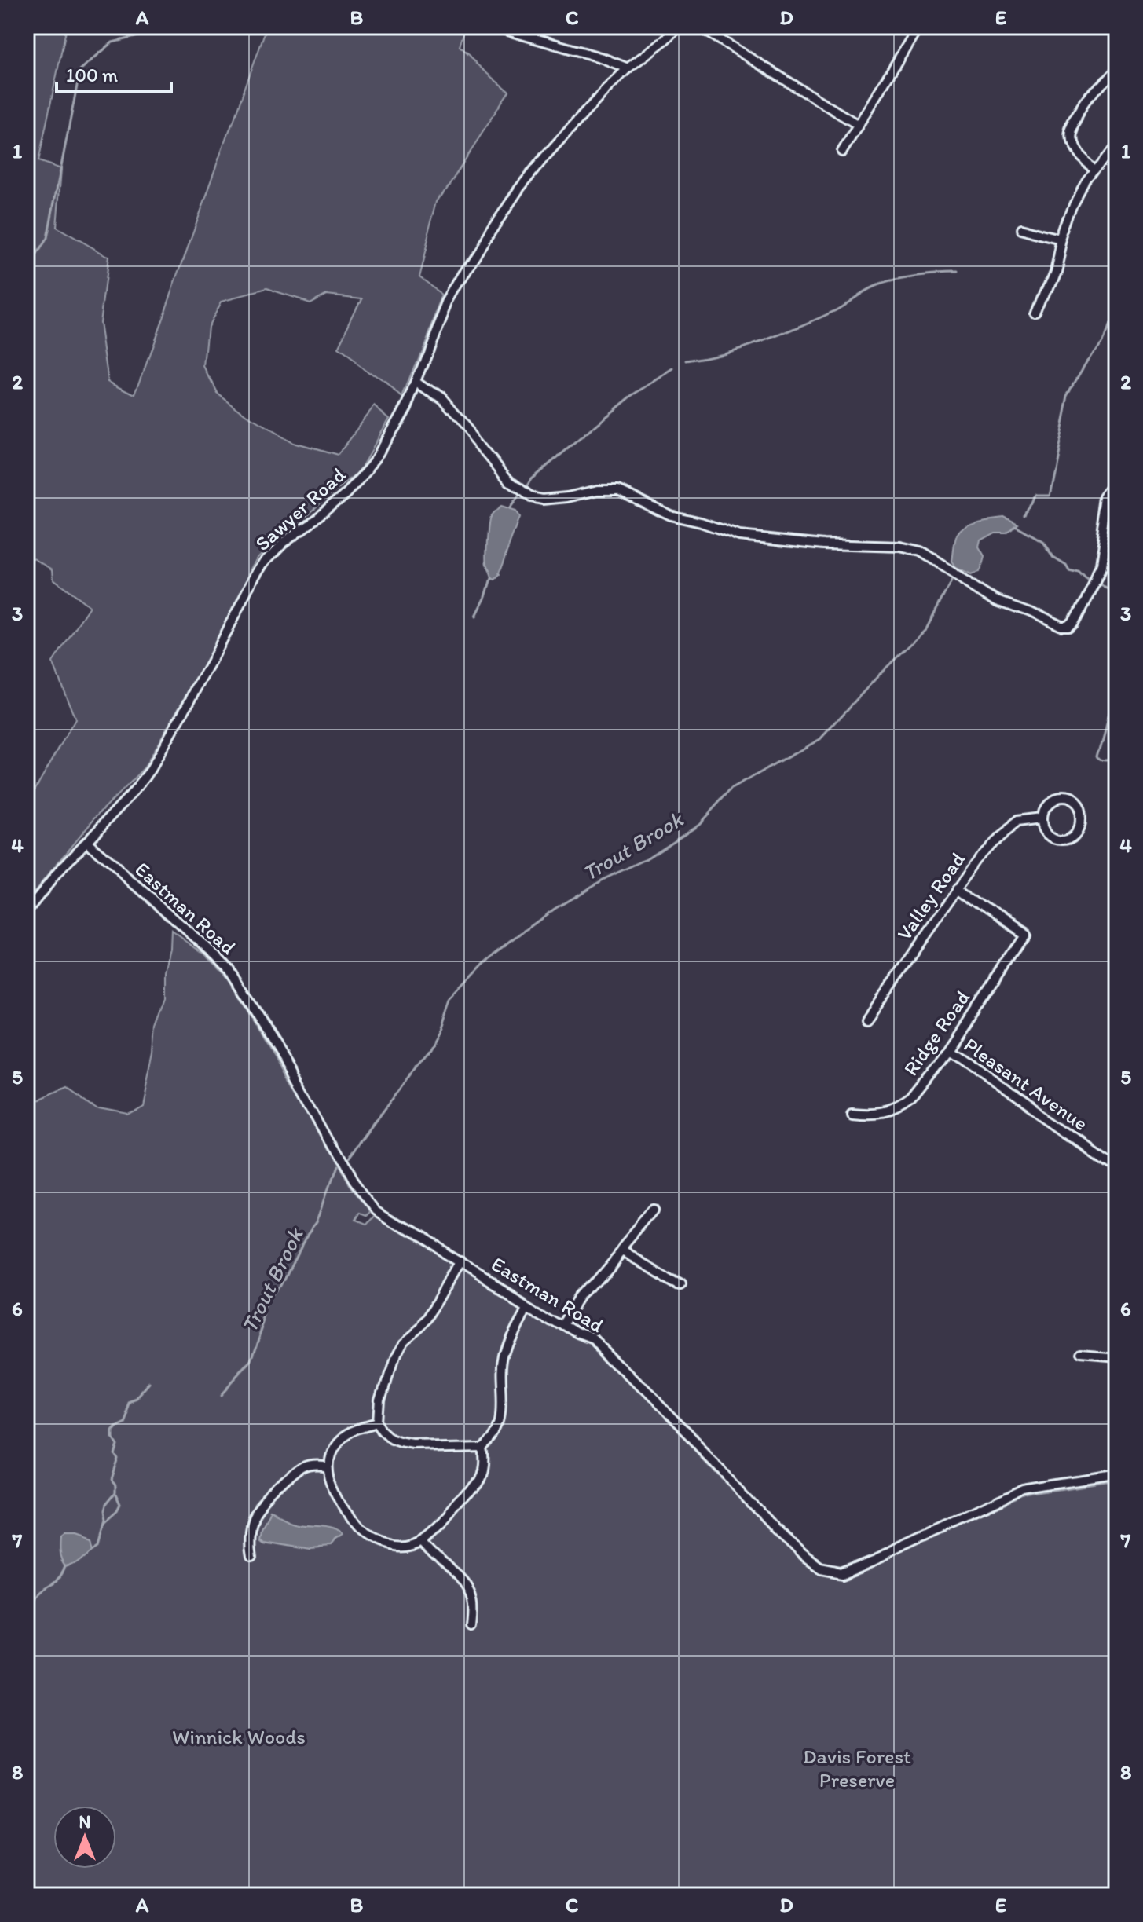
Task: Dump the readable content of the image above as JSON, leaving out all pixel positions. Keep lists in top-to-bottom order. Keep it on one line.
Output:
{"streets":{"street":["Sawyer Road","Valley Road","Eastman Road","Ridge Road","Pleasant Avenue"]},"crossings":[["Sawyer Road","Eastman Road"],["Valley Road","Ridge Road"],["Ridge Road","Pleasant Avenue"]],"water":["Trout Brook"],"parks":["Winnick Woods","Davis Forest Preserve"],"scale_bar":"100 m","north":"top","grid":{"columns":["A","B","C","D","E"],"rows":["1","2","3","4","5","6","7","8"]}}
